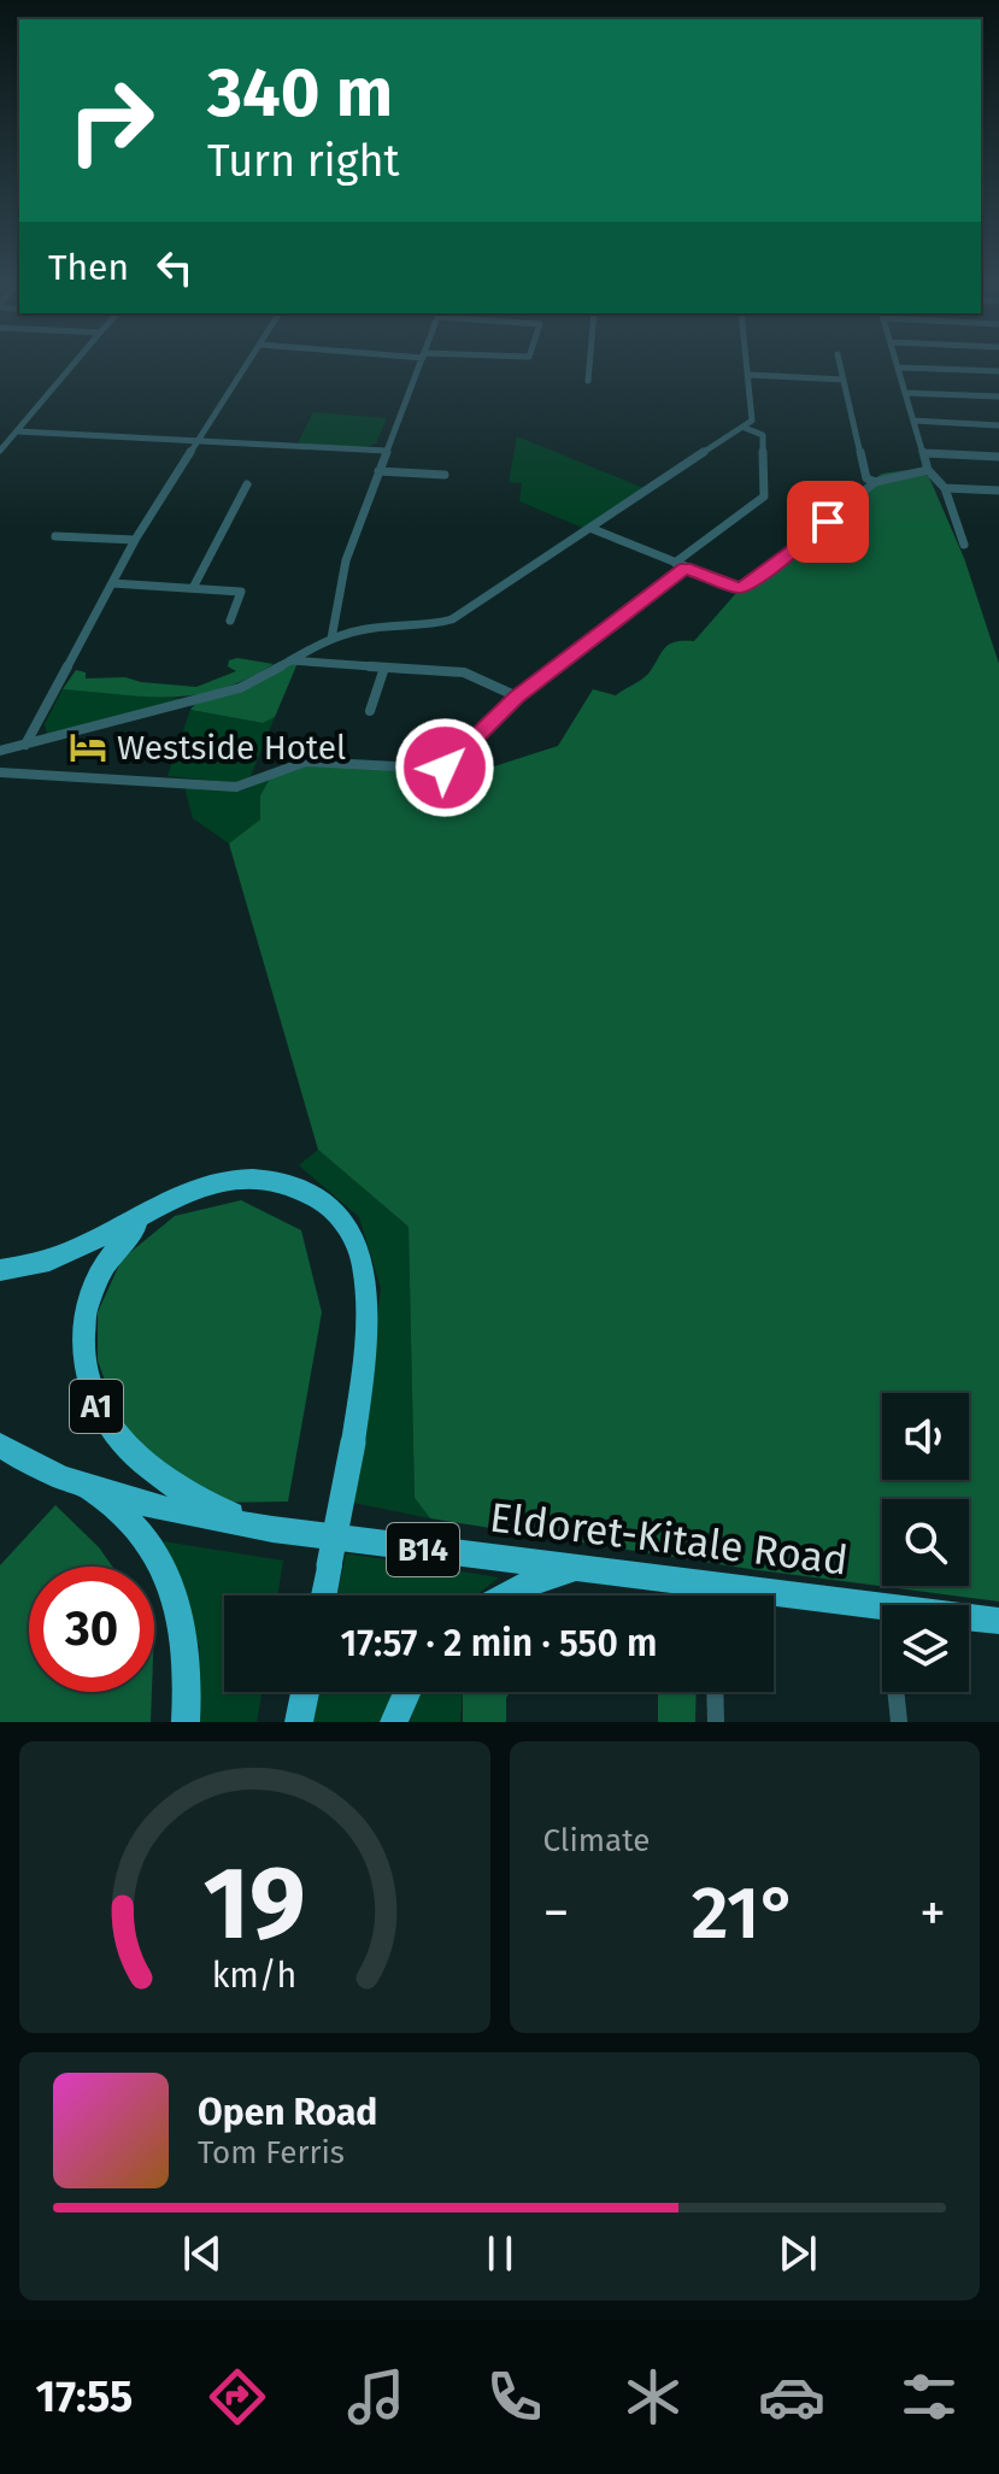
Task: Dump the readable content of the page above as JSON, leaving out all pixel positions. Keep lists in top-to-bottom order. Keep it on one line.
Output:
{"streets":{"highway":["A1","Eldoret-Kitale Road","B14"]},"crossings":[["A1","Eldoret-Kitale Road"]],"places":{"hotel":["Westside Hotel"]},"page":{"turn":["340 m","Turn right"],"then":"Then","limit":"30","trip":"17:57 · 2 min · 550 m","tile":"Climate","heat":["−","21°","+"],"song":["Open Road","Tom Ferris"],"tabs":"17:55","gauge":["19","km/h"]}}
